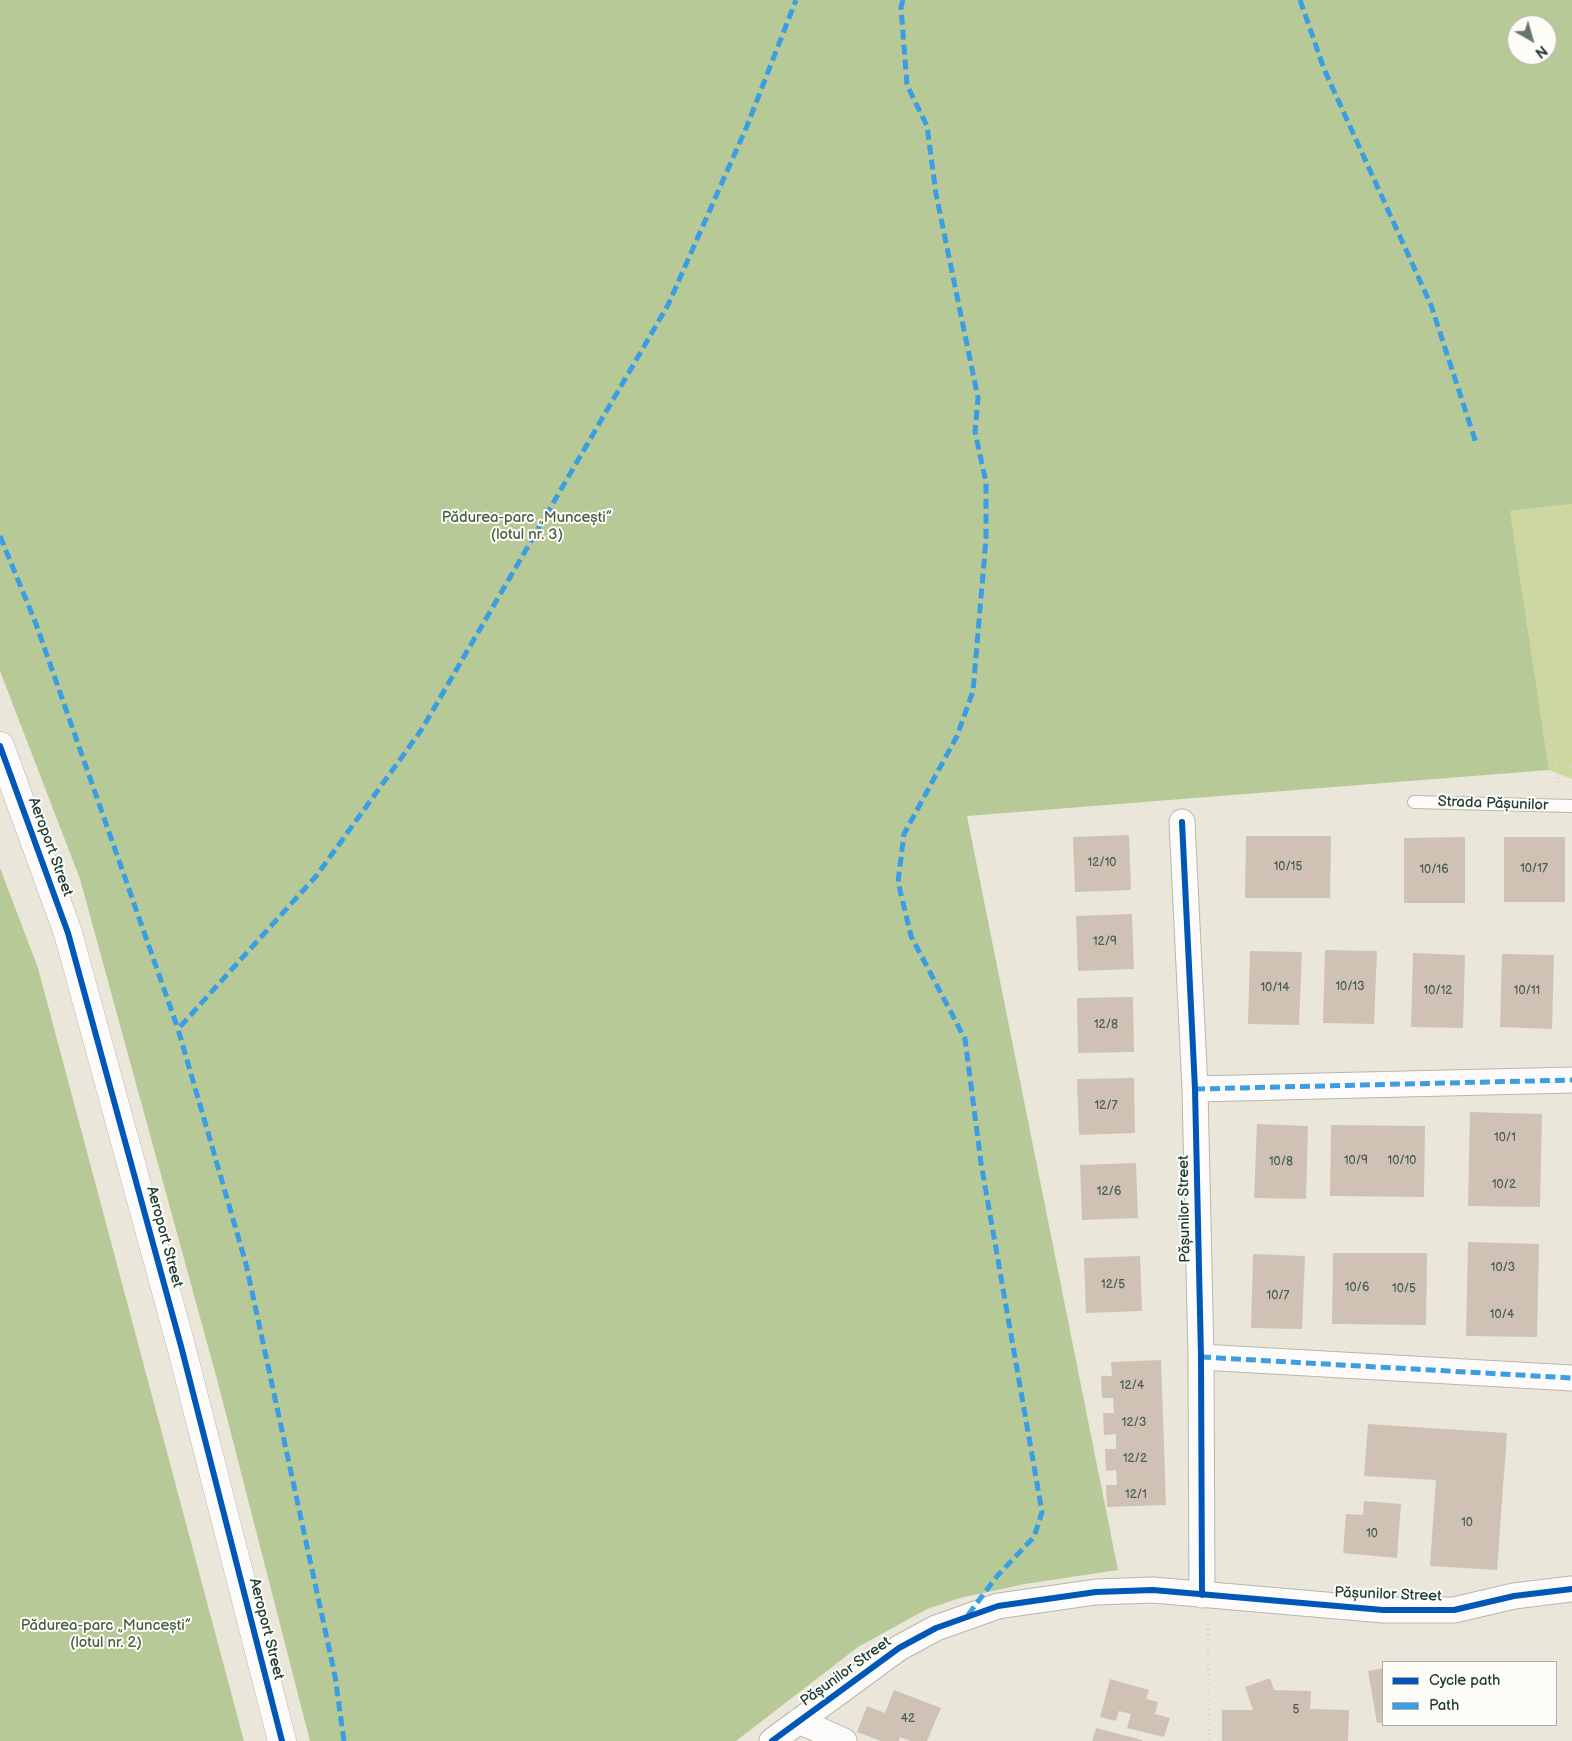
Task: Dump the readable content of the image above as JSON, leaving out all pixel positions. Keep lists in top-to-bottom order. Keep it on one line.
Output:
{"streets":{"street":["Aeroport Street","Pășunilor Street"],"lane":["Strada Pășunilor"]},"parks":["Pădurea-parc „Muncești” (lotul nr. 3)","Pădurea-parc „Muncești” (lotul nr. 2)"],"house_numbers":["12/10","10/15","10/17","10/16","12/9","10/13","10/14","10/12","10/11","12/8","12/7","10/1","10/9","10/10","10/8","10/2","12/6","10/3","12/5","10/6","10/5","10/7","10/4","12/4","12/3","12/2","12/1","10","10","5","42"],"legend":["Cycle path","Path"],"north":"bottom right"}
